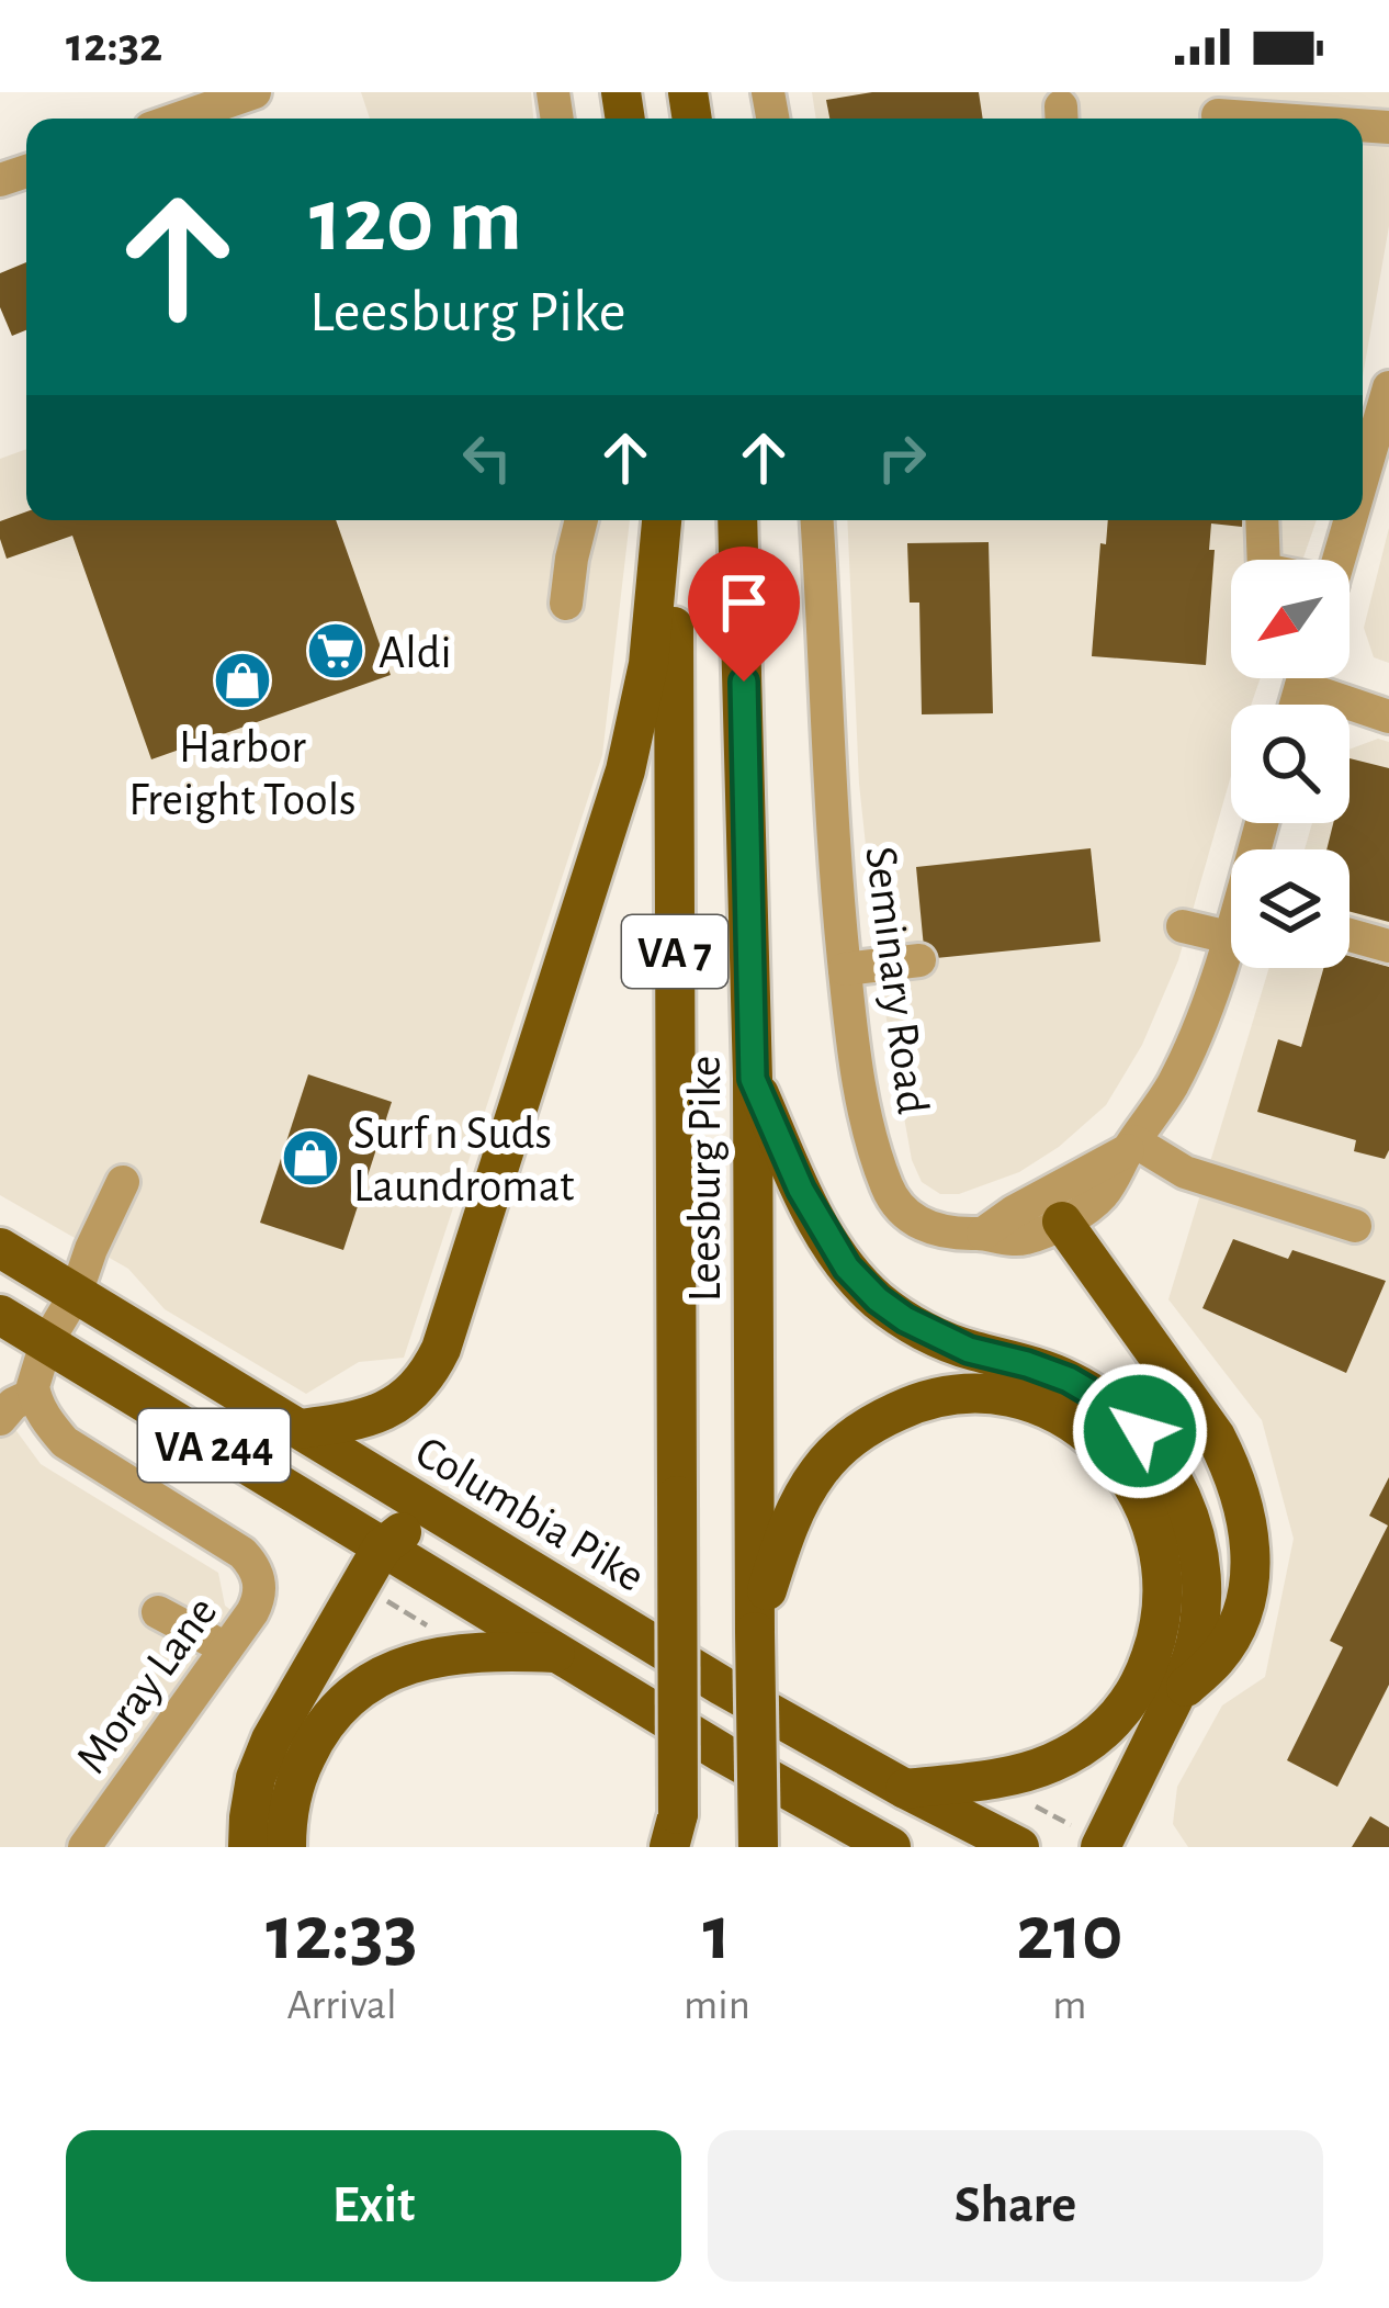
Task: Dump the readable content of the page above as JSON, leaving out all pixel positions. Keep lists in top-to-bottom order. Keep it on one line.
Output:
{"streets":{"main road":["VA 7","Leesburg Pike","VA 244","Columbia Pike"],"street":["Seminary Road","Moray Lane"]},"places":{"supermarket":["Aldi"],"shop":["Harbor Freight Tools","Surf n Suds Laundromat"]},"north":"bottom left","page":{"status":"12:32","turn":["120 m","Leesburg Pike"],"eta":["12:33","Arrival","1","min","210","m"],"buttons":["Exit","Share"]}}
